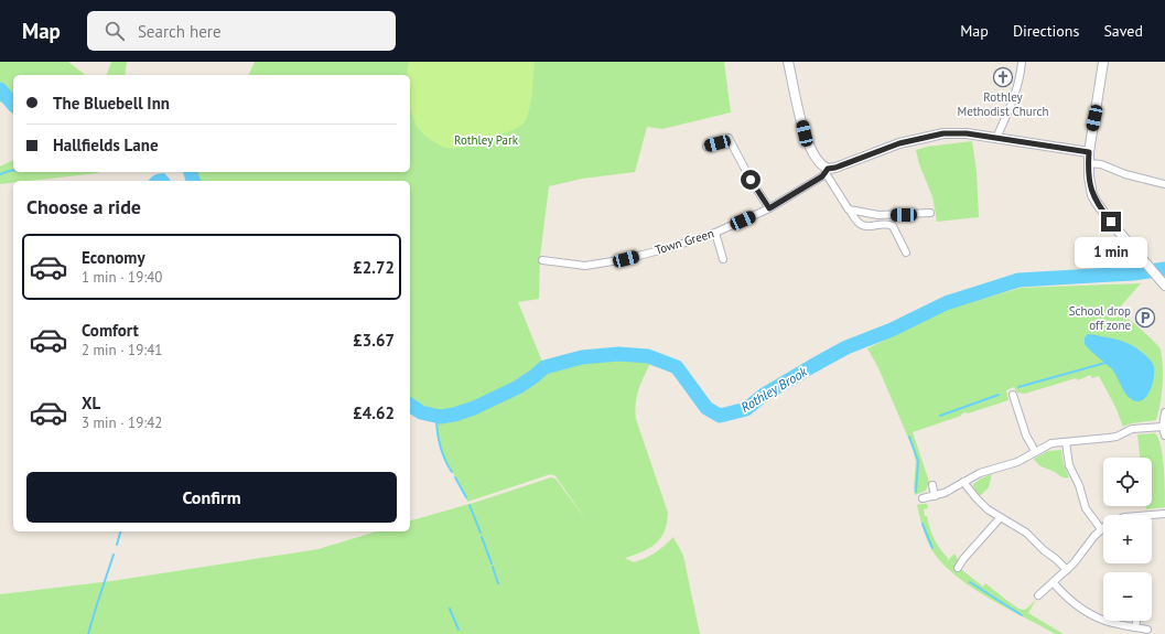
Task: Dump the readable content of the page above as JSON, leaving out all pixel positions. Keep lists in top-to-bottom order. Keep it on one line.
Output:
{"streets":{"street":["Town Green"]},"water":["Rothley Brook"],"parks":["Rothley Park"],"places":{"church":["Rothley Methodist Church"],"parking":["School drop off zone"]},"page":{"header":"Map","search":"Search here","nav":["Map","Directions","Saved"],"banner":["The Bluebell Inn","Hallfields Lane"],"heading":"Choose a ride","list":[{"name":"Economy","note":"1 min · 19:40","value":"£2.72"},{"name":"Comfort","note":"2 min · 19:41","value":"£3.67"},{"name":"XL","note":"3 min · 19:42","value":"£4.62"}],"bubble":"1 min","map_buttons":["+","−"],"buttons":"Confirm"}}
